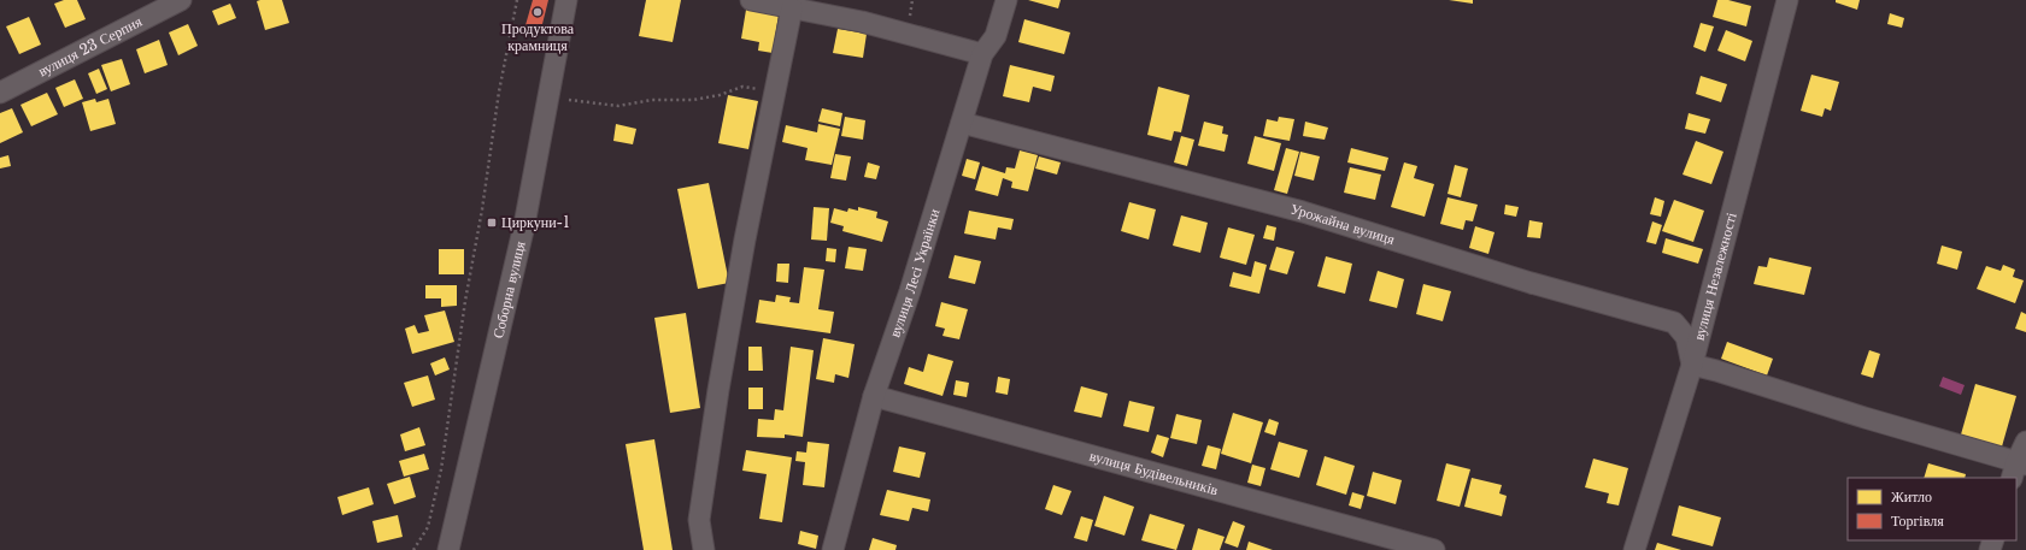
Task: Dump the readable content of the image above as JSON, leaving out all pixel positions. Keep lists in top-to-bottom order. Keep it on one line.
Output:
{"streets":{"street":["вулиця 23 Серпня","Урожайна вулиця","вулиця Лесі Українки","вулиця Незалежності","Соборна вулиця","вулиця Будівельників"]},"crossings":[["Урожайна вулиця","вулиця Лесі Українки"],["Урожайна вулиця","вулиця Незалежності"],["вулиця Лесі Українки","вулиця Будівельників"]],"places":{"other":["Продуктова крамниця"],"transit":["Циркуни-1"]},"legend":["Житло","Торгівля"]}
